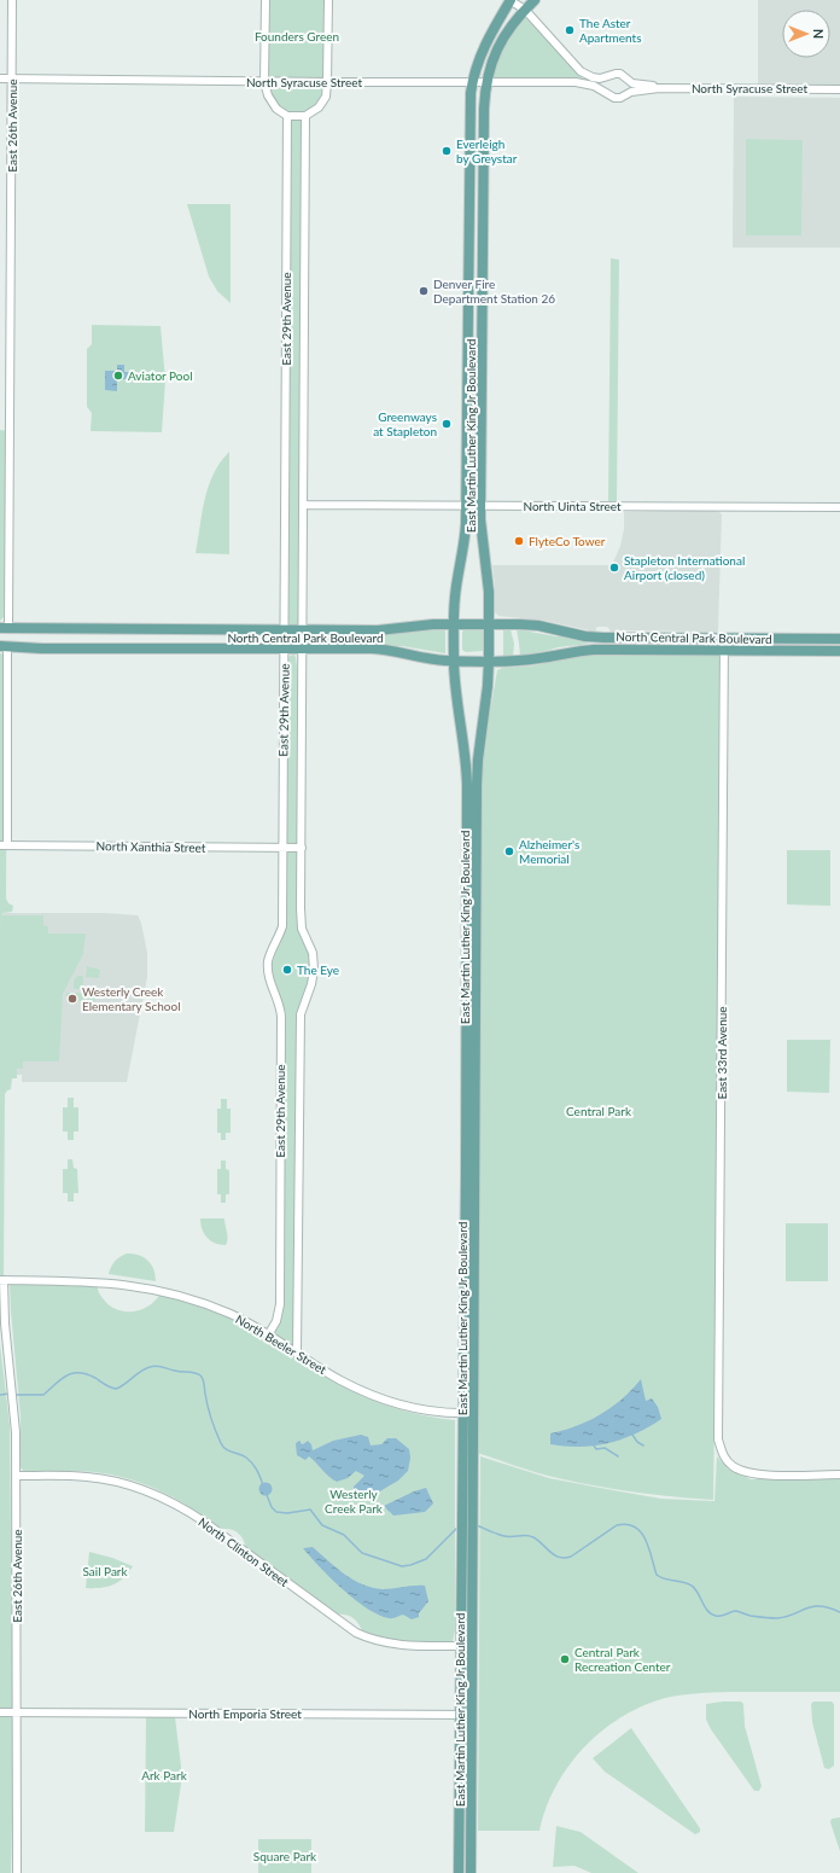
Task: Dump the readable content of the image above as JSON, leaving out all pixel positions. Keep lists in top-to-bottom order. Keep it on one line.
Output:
{"streets":{"main road":["East Martin Luther King Jr Boulevard","North Central Park Boulevard"],"street":["North Syracuse Street","East 26th Avenue","East 29th Avenue","North Uinta Street","North Xanthia Street","East 33rd Avenue","North Beeler Street","North Clinton Street","North Emporia Street"]},"crossings":[["North Syracuse Street","East 26th Avenue"],["North Syracuse Street","East Martin Luther King Jr Boulevard"],["East 26th Avenue","North Central Park Boulevard"],["East 26th Avenue","North Beeler Street"],["East 26th Avenue","North Clinton Street"],["East 26th Avenue","North Emporia Street"],["East 29th Avenue","North Uinta Street"],["East 29th Avenue","North Central Park Boulevard"],["East 29th Avenue","North Xanthia Street"],["East 29th Avenue","North Beeler Street"],["East Martin Luther King Jr Boulevard","North Uinta Street"],["East Martin Luther King Jr Boulevard","North Central Park Boulevard"],["East Martin Luther King Jr Boulevard","North Beeler Street"],["East Martin Luther King Jr Boulevard","North Clinton Street"],["East Martin Luther King Jr Boulevard","North Emporia Street"],["North Central Park Boulevard","East 33rd Avenue"]],"parks":["Founders Green","Central Park","Westerly Creek Park","Sail Park","Ark Park","Square Park"],"places":["The Aster Apartments","Everleigh by Greystar","Denver Fire Department Station 26","Aviator Pool","Greenways at Stapleton","FlyteCo Tower","Stapleton International Airport (closed)","Alzheimer's Memorial","The Eye","Westerly Creek Elementary School","Central Park Recreation Center"],"north":"right"}
